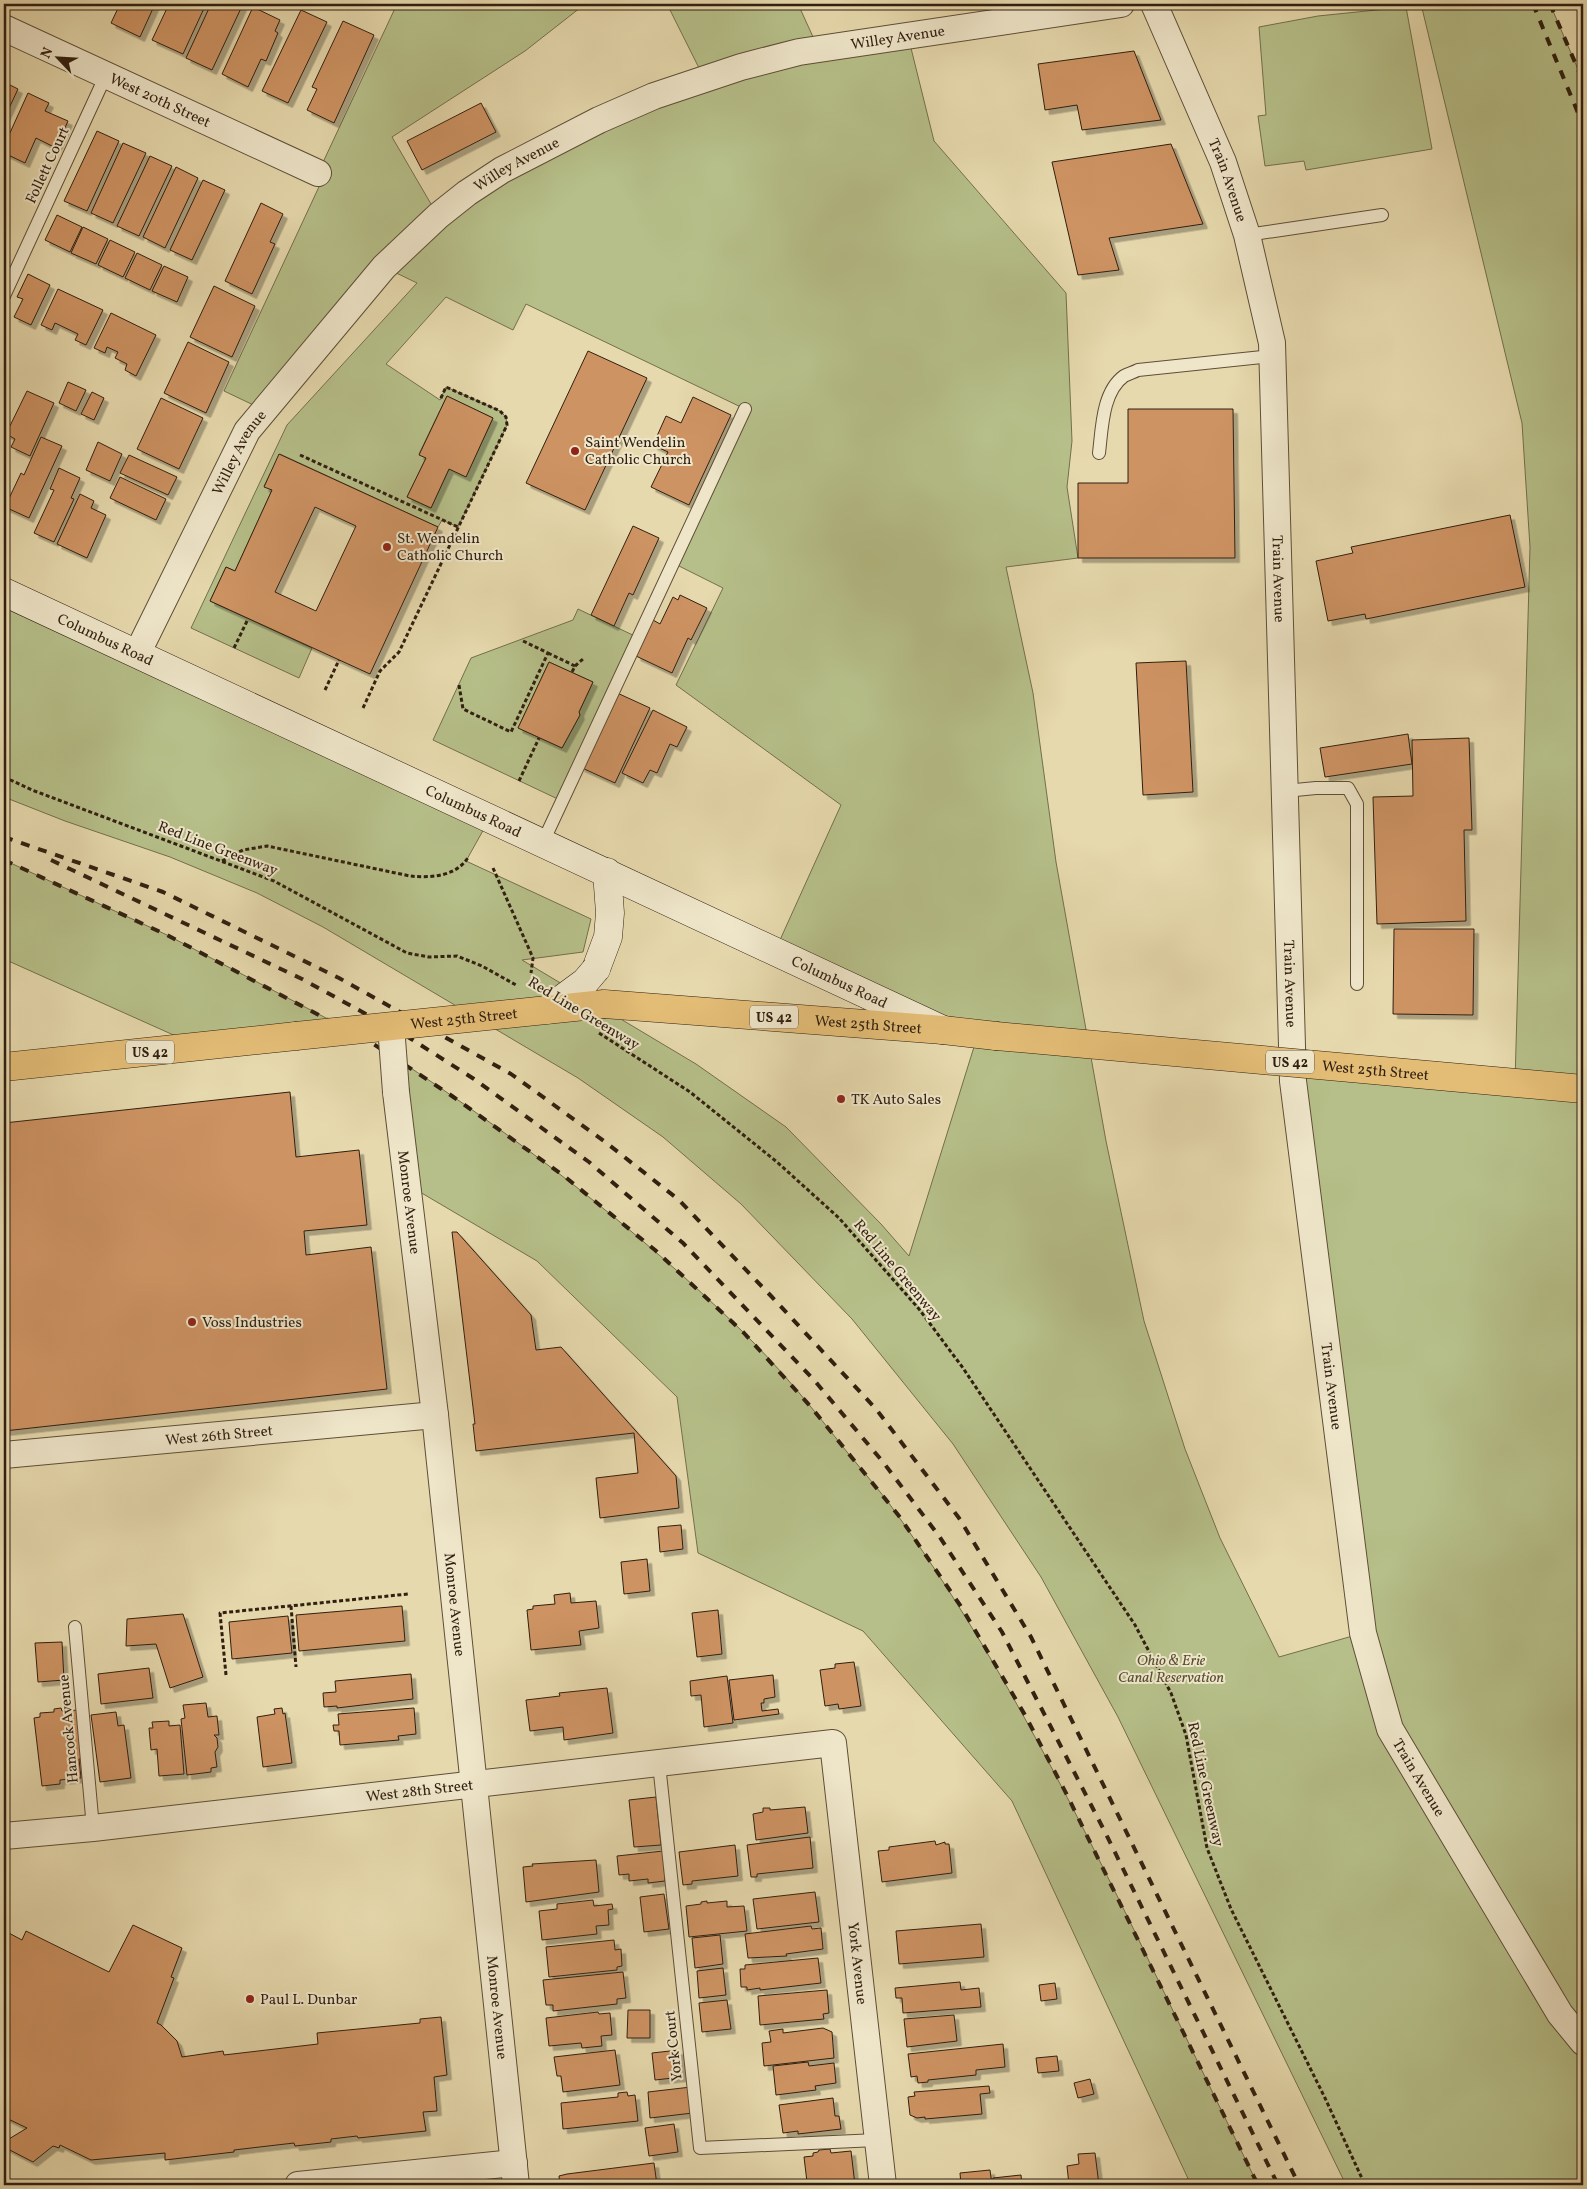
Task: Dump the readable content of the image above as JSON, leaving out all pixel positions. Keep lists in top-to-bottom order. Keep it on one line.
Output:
{"streets":{"main road":["US 42","West 25th Street"],"street":["Willey Avenue","West 20th Street","Train Avenue","Columbus Road","Monroe Avenue","West 26th Street","West 28th Street","York Avenue"],"lane":["Follett Court","Hancock Avenue","York Court"],"path":["Red Line Greenway"]},"crossings":[["Willey Avenue","Columbus Road"],["West 20th Street","Follett Court"],["Columbus Road","West 25th Street"],["West 25th Street","Monroe Avenue"],["Monroe Avenue","West 26th Street"],["Monroe Avenue","West 28th Street"],["Hancock Avenue","West 28th Street"],["West 28th Street","York Avenue"],["West 28th Street","York Court"],["York Avenue","York Court"]],"parks":["Ohio & Erie Canal Reservation"],"places":["Saint Wendelin Catholic Church","St. Wendelin Catholic Church","TK Auto Sales","Voss Industries","Paul L. Dunbar"],"north":"top left"}
